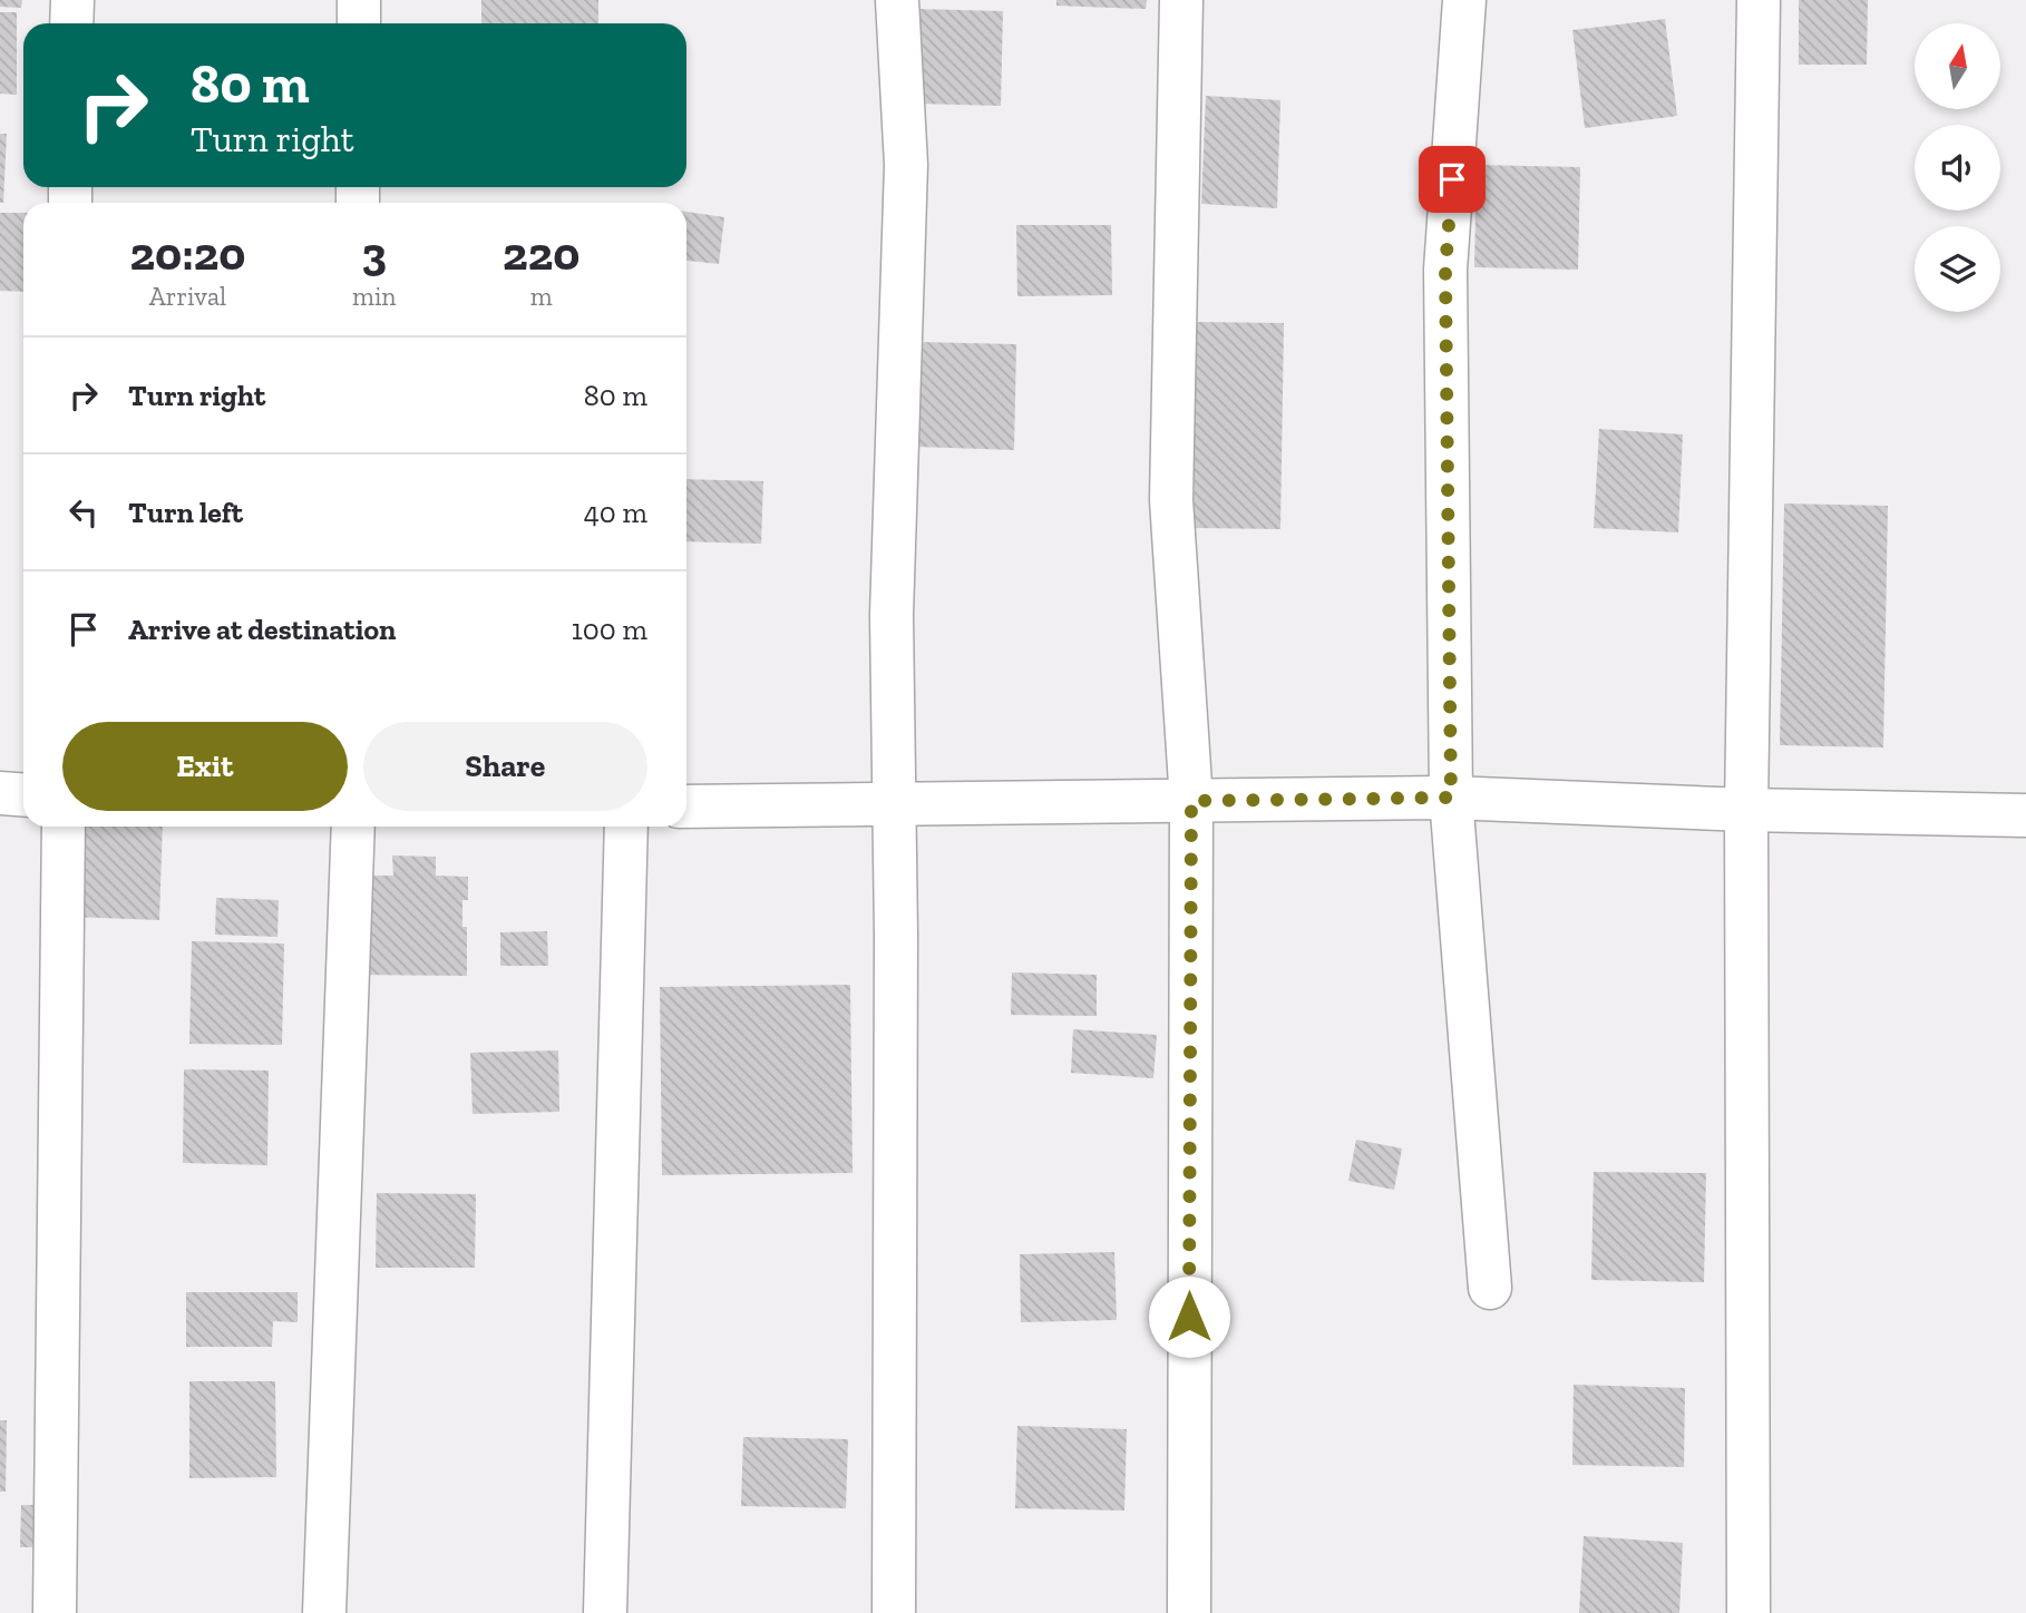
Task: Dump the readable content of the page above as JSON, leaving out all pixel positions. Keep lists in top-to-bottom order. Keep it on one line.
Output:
{"north":"top","page":{"turn":["80 m","Turn right"],"eta":["20:20","Arrival","3","min","220","m"],"list":[{"name":"Turn right","value":"80 m"},{"name":"Turn left","value":"40 m"},{"name":"Arrive at destination","value":"100 m"}],"buttons":["Exit","Share"]}}
